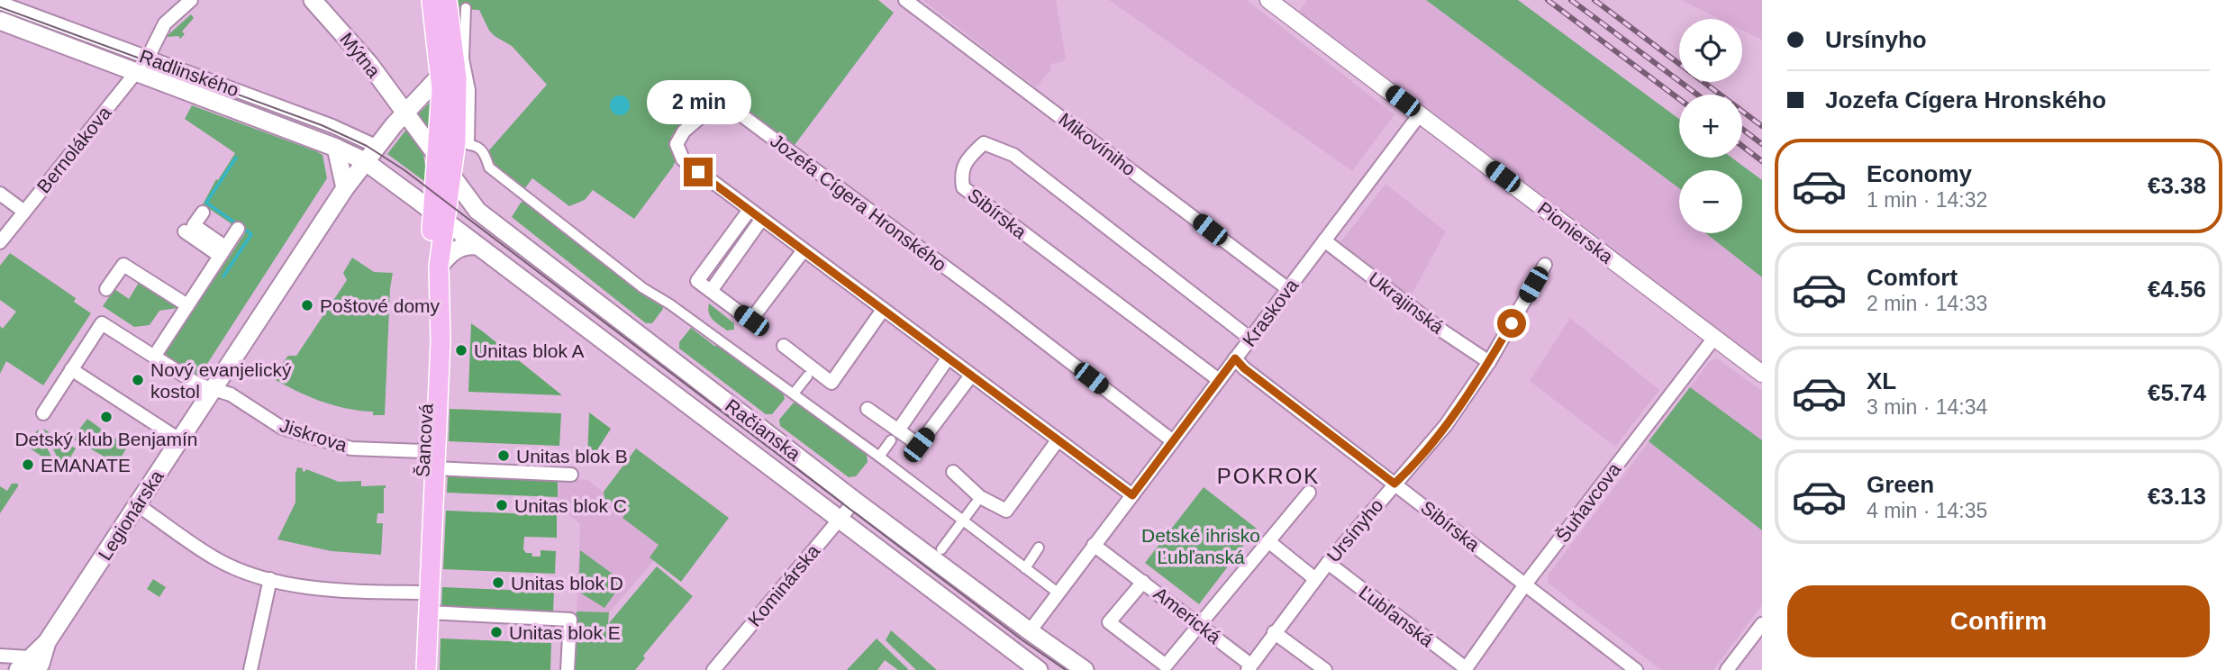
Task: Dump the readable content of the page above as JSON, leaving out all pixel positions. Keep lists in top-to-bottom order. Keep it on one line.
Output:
{"streets":{"main road":["Mýtna","Radlinského","Račianska","Šancová","Legionárska"],"street":["Mikovíniho","Bernolákova","Jozefa Cígera Hronského","Sibírska","Pionierska","Ukrajinská","Kraskova","Jiskrova","Šuňavcova","Ursínyho","Kominárska","Americká","Ľubľanská"]},"crossings":[["Mýtna","Račianska"],["Mýtna","Legionárska"],["Radlinského","Bernolákova"],["Radlinského","Račianska"],["Radlinského","Šancová"],["Radlinského","Legionárska"],["Mikovíniho","Kraskova"],["Jozefa Cígera Hronského","Kraskova"],["Sibírska","Kraskova"],["Sibírska","Šuňavcova"],["Sibírska","Ursínyho"],["Pionierska","Kraskova"],["Pionierska","Šuňavcova"],["Ukrajinská","Kraskova"],["Ukrajinská","Ursínyho"],["Kraskova","Račianska"],["Kraskova","Americká"],["Račianska","Šancová"],["Račianska","Kominárska"],["Jiskrova","Šancová"],["Jiskrova","Legionárska"],["Šuňavcova","Ľubľanská"],["Ursínyho","Americká"],["Ursínyho","Ľubľanská"]],"districts":["POKROK"],"parks":["Detské ihrisko Ľubľanská"],"places":["Poštové domy","Unitas blok A","Nový evanjelický kostol","Detský klub Benjamín","Unitas blok B","EMANATE","Unitas blok C","Unitas blok D","Unitas blok E"],"page":{"banner":["Ursínyho","Jozefa Cígera Hronského"],"map_buttons":["+","−"],"bubble":"2 min","list":[{"name":"Economy","note":"1 min · 14:32","value":"€3.38"},{"name":"Comfort","note":"2 min · 14:33","value":"€4.56"},{"name":"XL","note":"3 min · 14:34","value":"€5.74"},{"name":"Green","note":"4 min · 14:35","value":"€3.13"}],"buttons":"Confirm"}}
